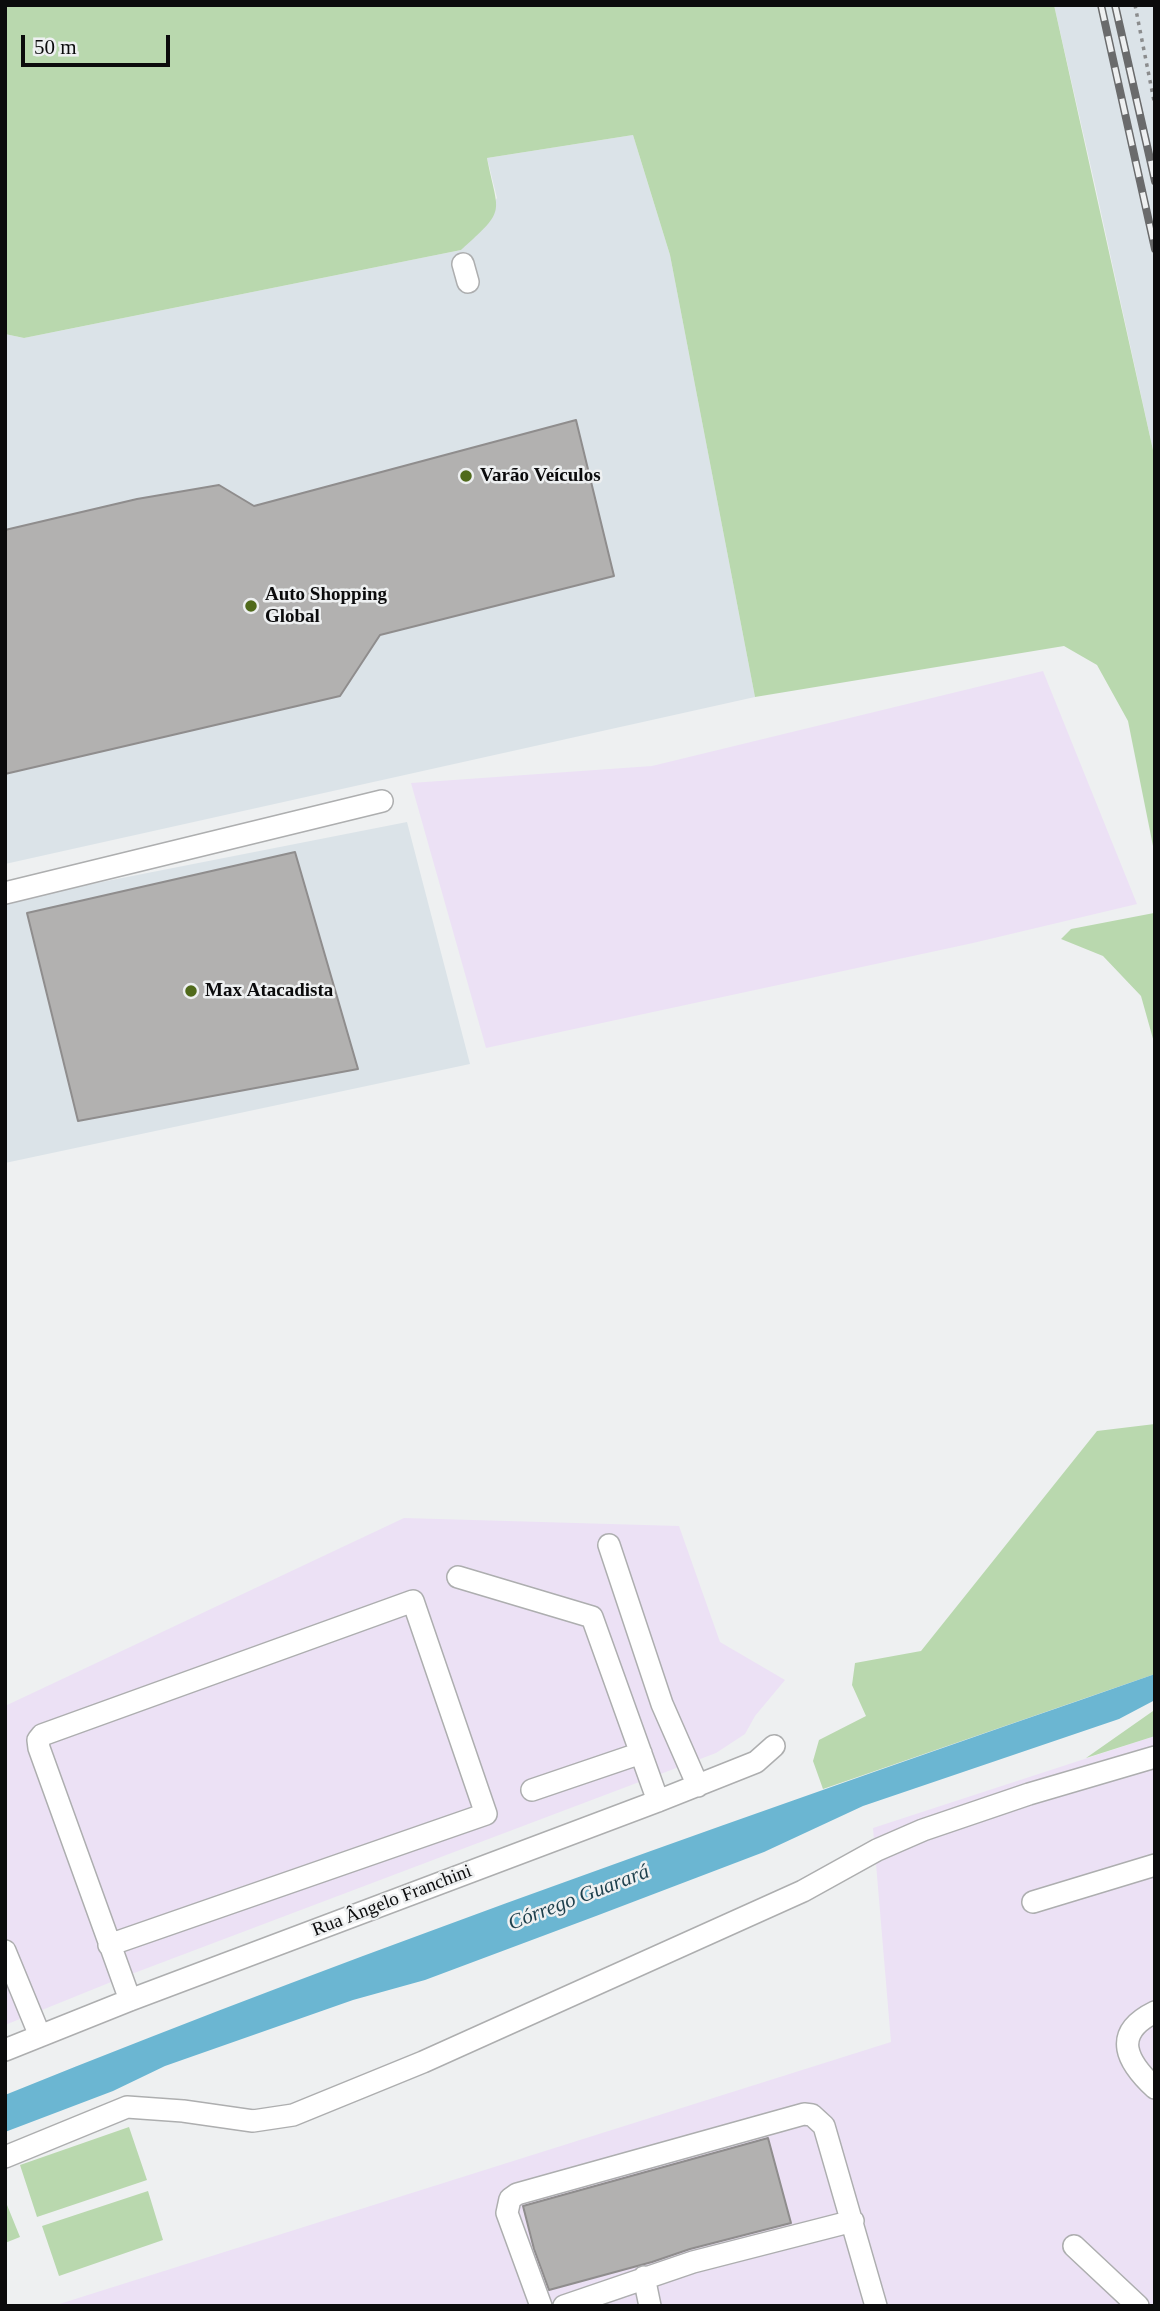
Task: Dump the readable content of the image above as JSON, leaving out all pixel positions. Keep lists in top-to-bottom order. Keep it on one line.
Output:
{"streets":{"street":["Rua Ângelo Franchini"]},"water":["Córrego Guarará"],"places":["Varão Veículos","Auto Shopping Global","Max Atacadista"],"scale_bar":"50 m"}
